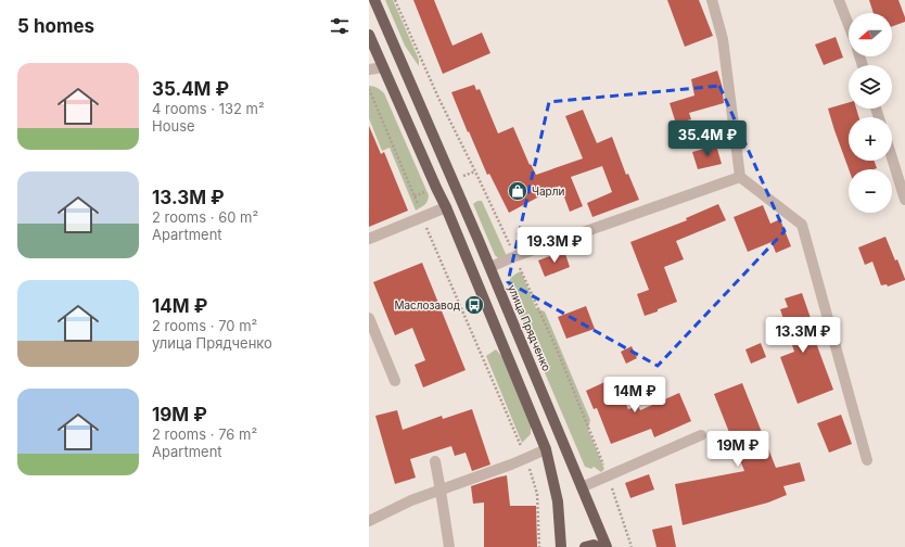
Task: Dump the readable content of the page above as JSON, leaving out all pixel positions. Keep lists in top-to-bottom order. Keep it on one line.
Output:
{"streets":{"main road":["улица Прядченко"]},"places":{"shop":["Чарли"],"bus stop":["Маслозавод"]},"north":"left","page":{"heading":"5 homes","map_buttons":["+","−"],"list":[{"name":"35.4M ₽","note":"4 rooms · 132 m² · House"},{"name":"13.3M ₽","note":"2 rooms · 60 m² · Apartment"},{"name":"14M ₽","note":"2 rooms · 70 m² · улица Прядченко"},{"name":"19M ₽","note":"2 rooms · 76 m² · Apartment"}],"price":["35.4M ₽","19.3M ₽","13.3M ₽","14M ₽","19M ₽"]}}
